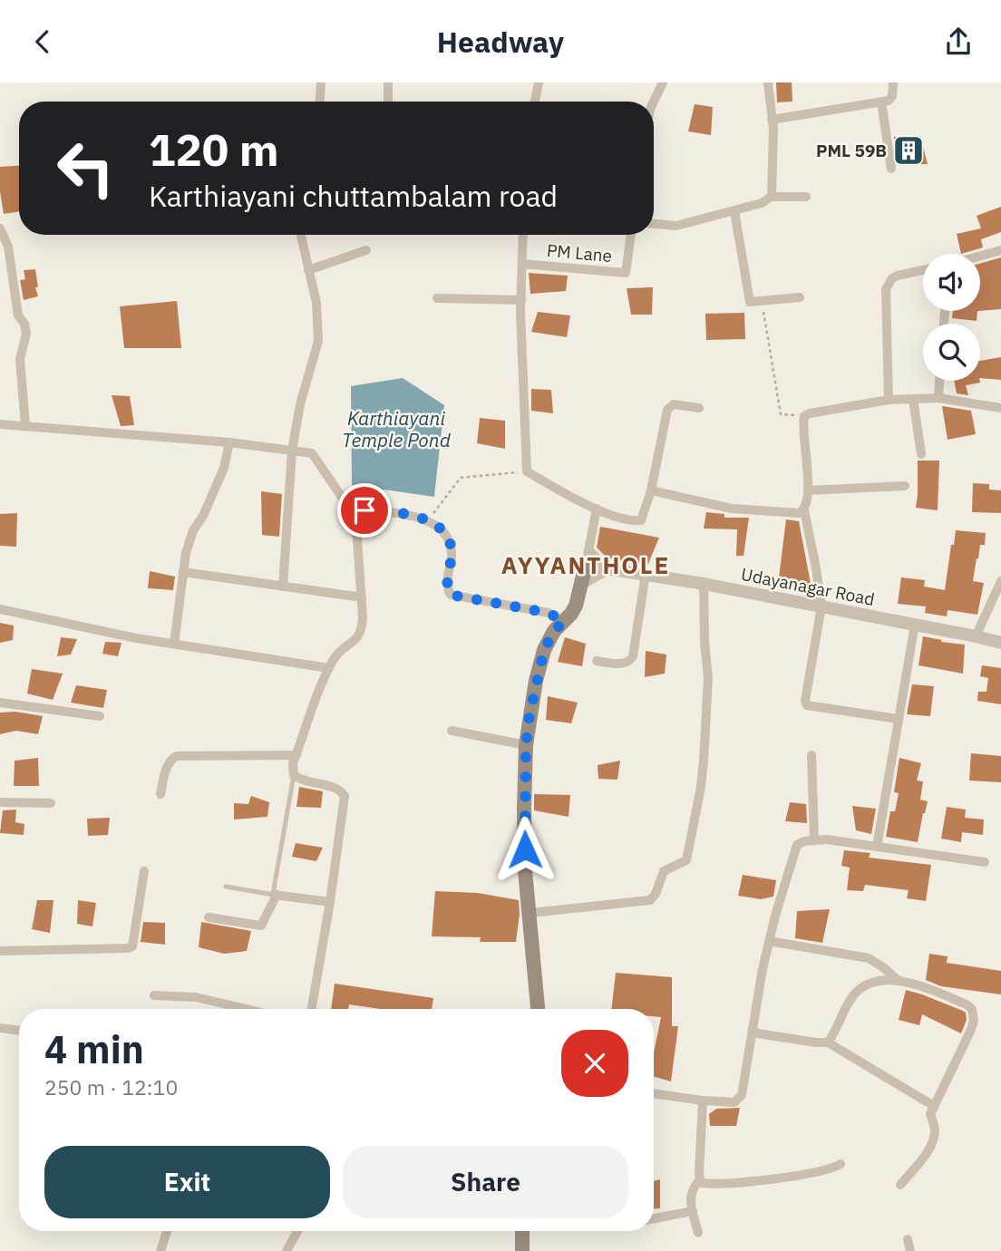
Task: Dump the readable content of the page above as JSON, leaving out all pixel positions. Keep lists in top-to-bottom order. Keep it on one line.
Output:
{"streets":{"street":["PM Lane","Udayanagar Road"]},"districts":["AYYANTHOLE"],"water":["Karthiayani Temple Pond"],"places":{"building":["PML 59B"]},"page":{"header":"Headway","turn":["120 m","Karthiayani chuttambalam road"],"heading":["4 min","250 m · 12:10"],"buttons":["Exit","Share"]}}
